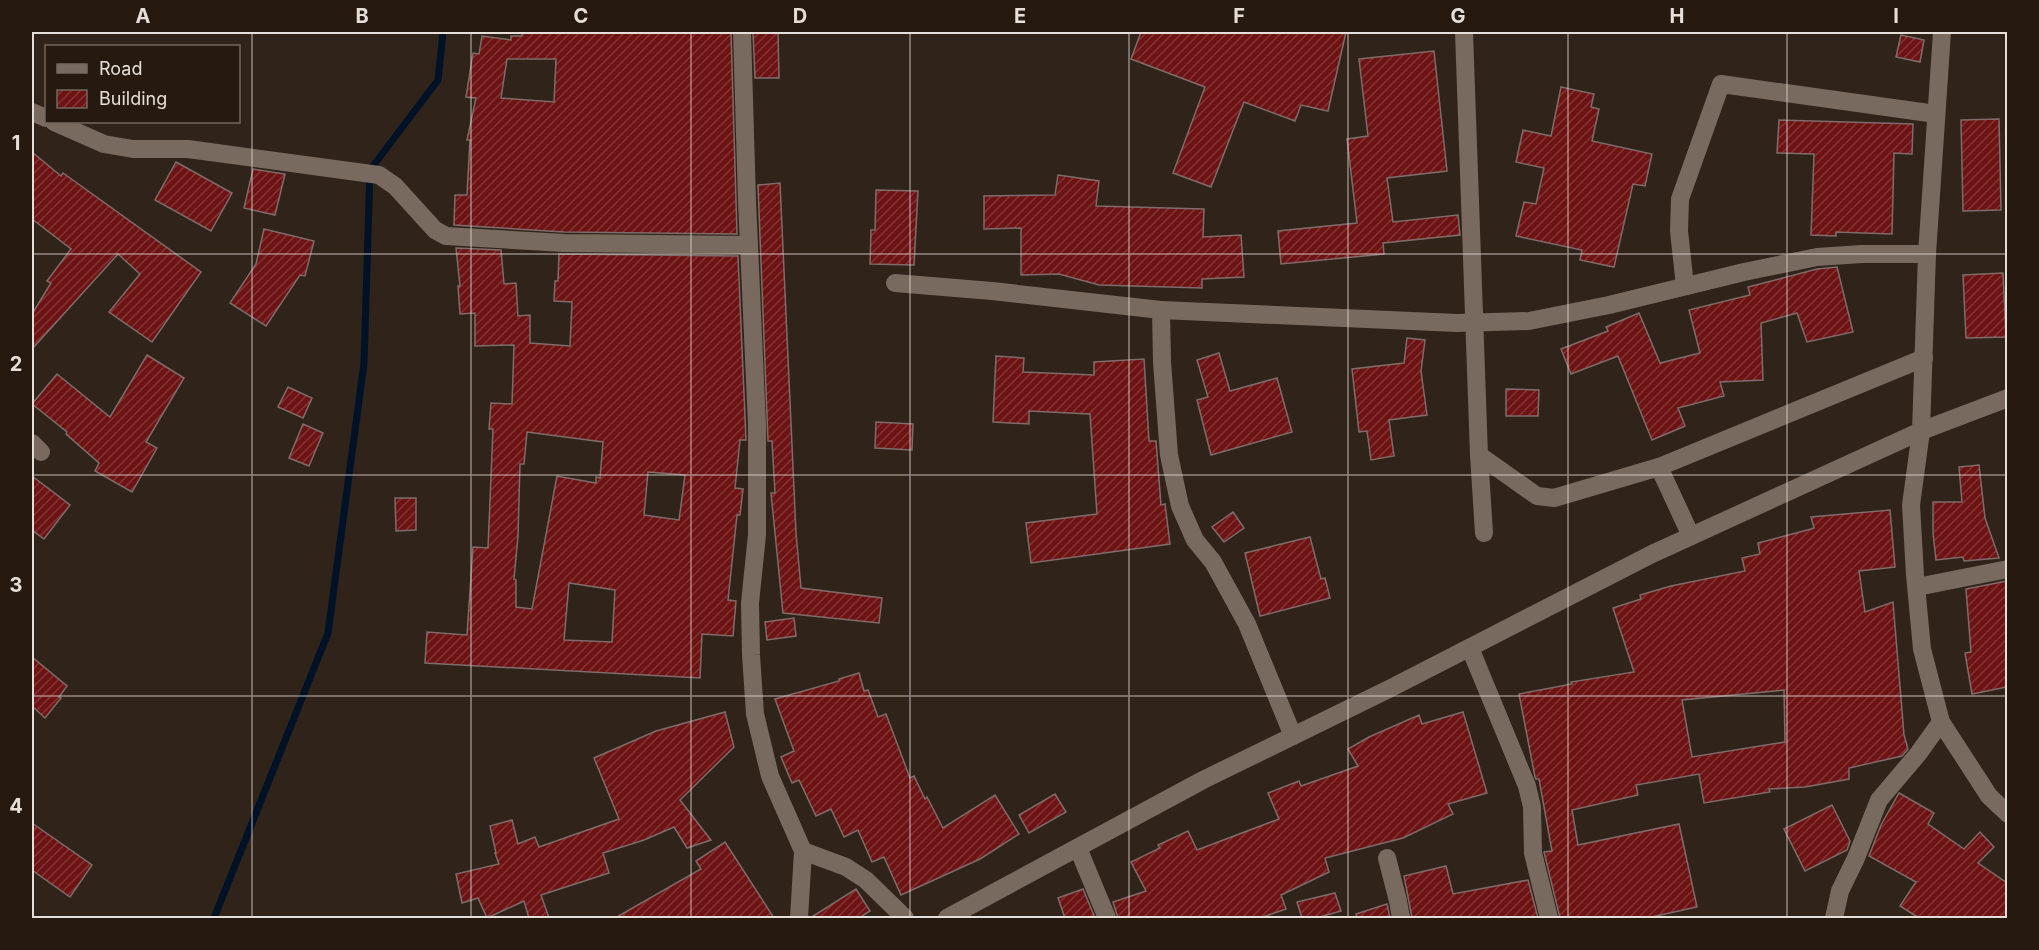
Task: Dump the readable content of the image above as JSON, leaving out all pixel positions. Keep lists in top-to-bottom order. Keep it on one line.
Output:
{"legend":["Road","Building"],"grid":{"columns":["A","B","C","D","E","F","G","H","I"],"rows":["1","2","3","4"]}}
